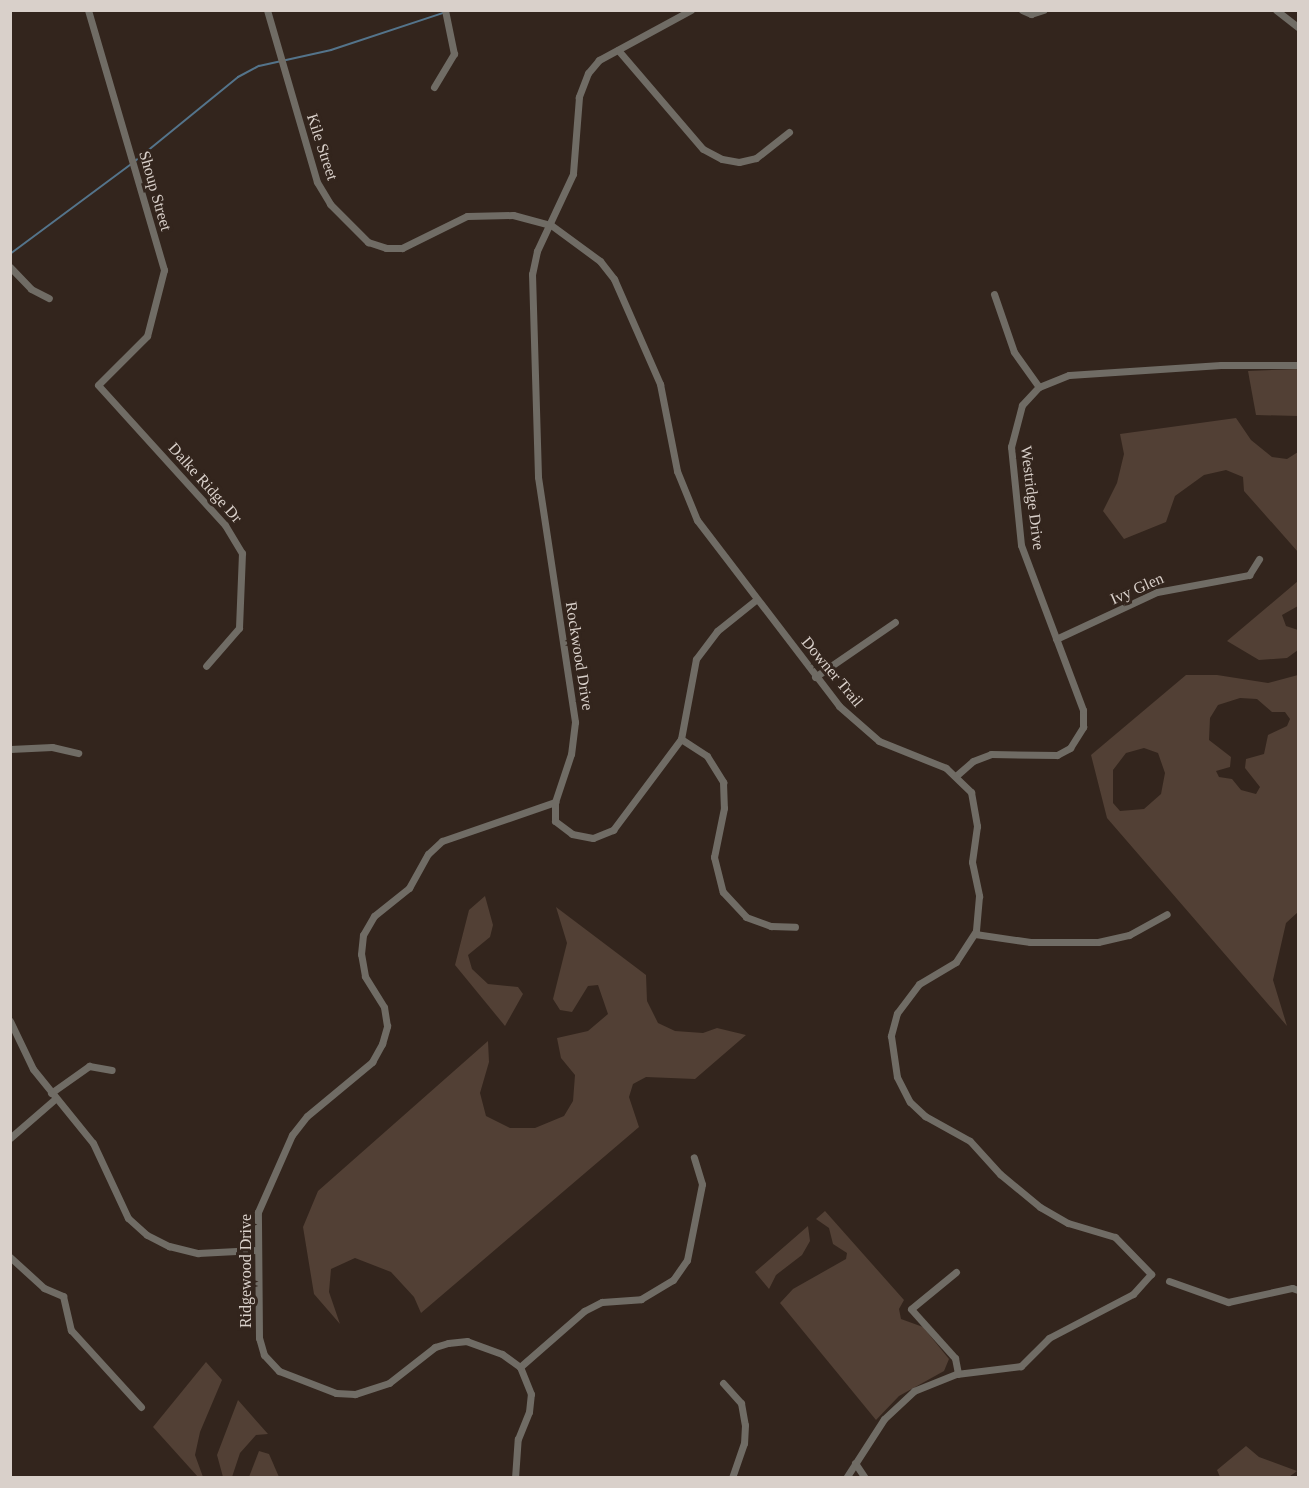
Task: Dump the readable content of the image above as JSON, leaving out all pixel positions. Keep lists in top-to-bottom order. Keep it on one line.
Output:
{"streets":{"street":["Kile Street","Shoup Street","Dalke Ridge Dr","Westridge Drive","Ivy Glen","Rockwood Drive","Downer Trail","Ridgewood Drive"]},"crossings":[["Kile Street","Downer Trail"],["Shoup Street","Dalke Ridge Dr"],["Westridge Drive","Ivy Glen"],["Westridge Drive","Downer Trail"],["Rockwood Drive","Downer Trail"],["Rockwood Drive","Ridgewood Drive"]]}
